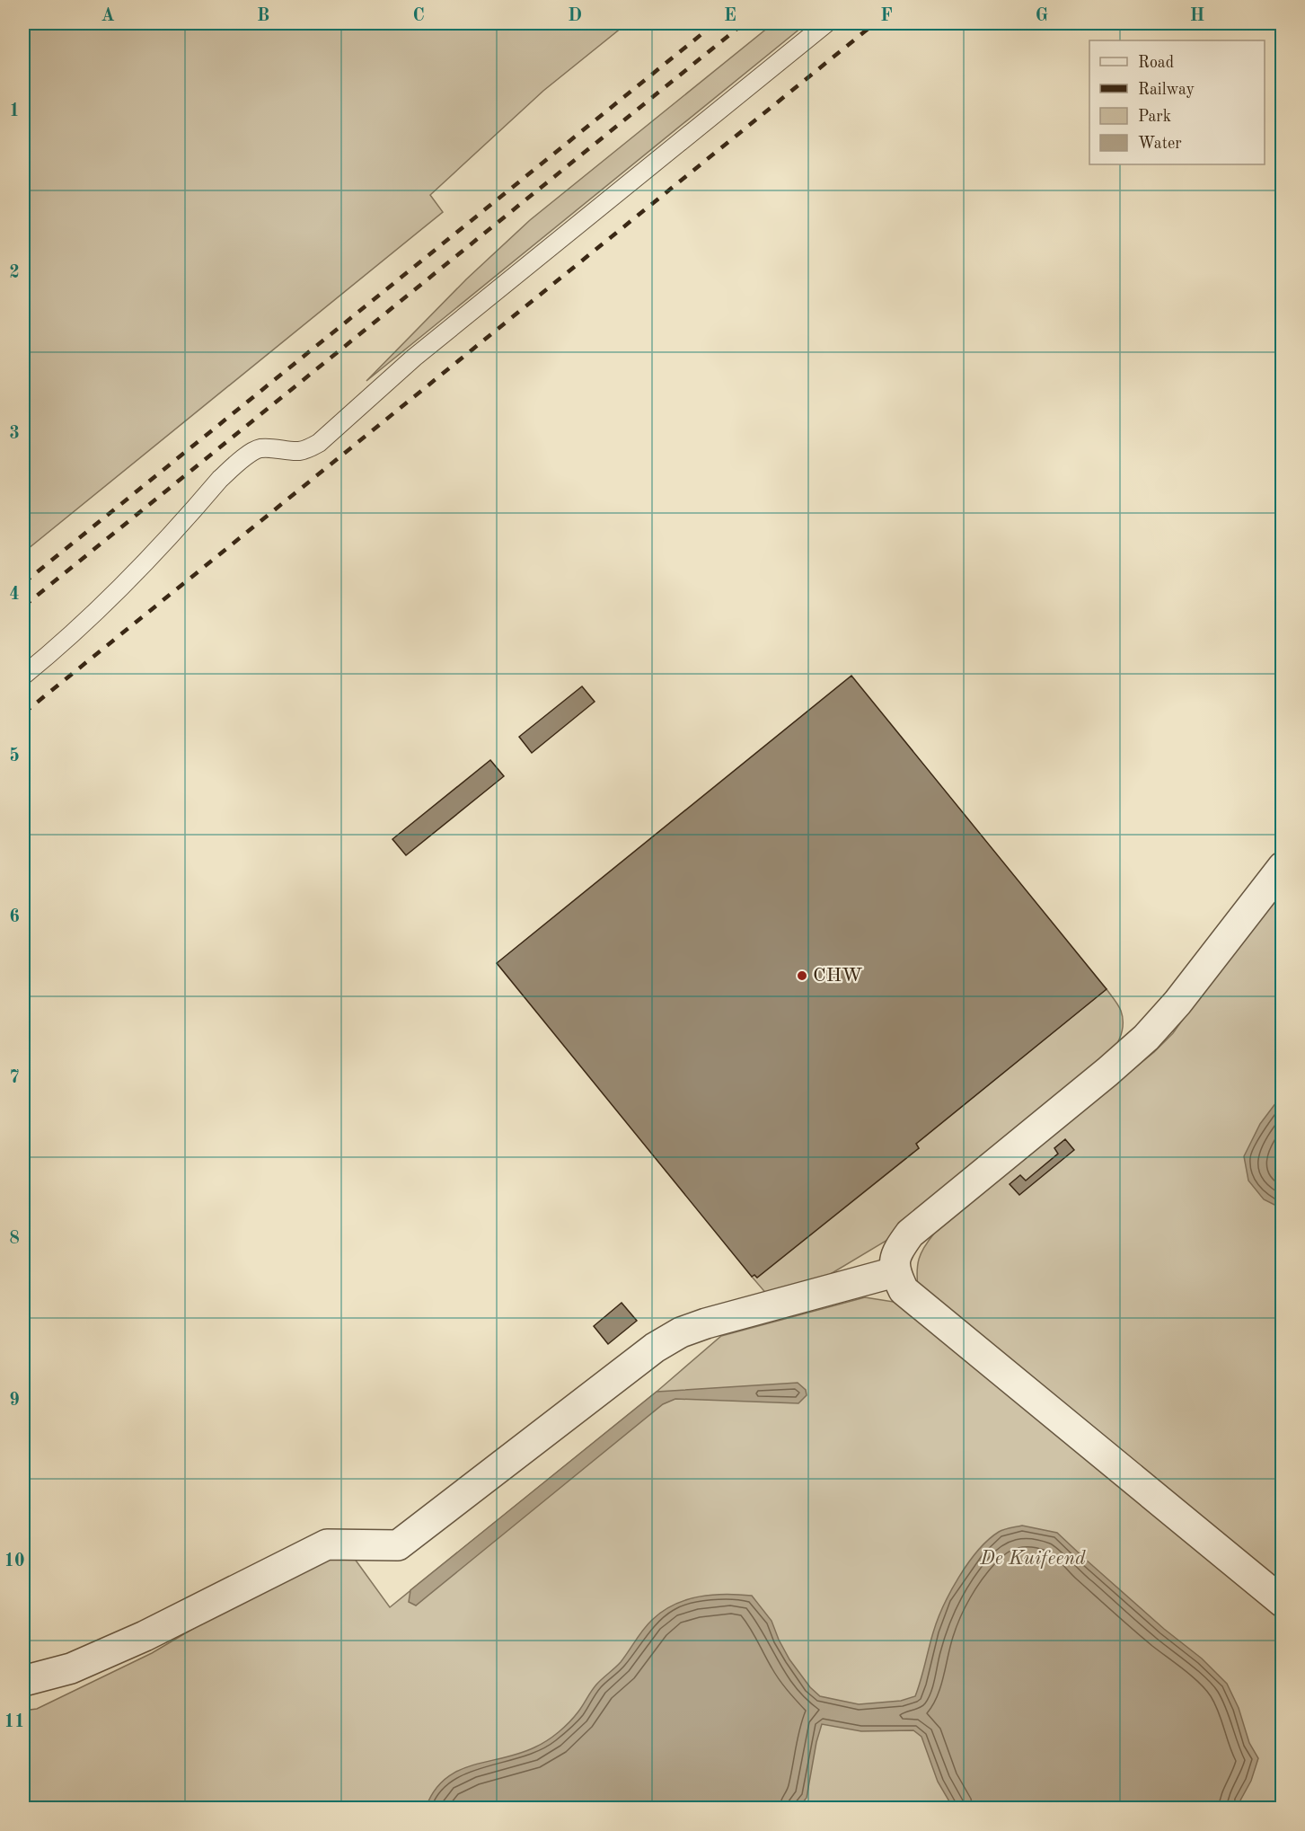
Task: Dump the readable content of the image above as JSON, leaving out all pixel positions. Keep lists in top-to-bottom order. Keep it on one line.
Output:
{"parks":["De Kuifeend"],"places":["CHW"],"legend":["Road","Railway","Park","Water"],"grid":{"columns":["A","B","C","D","E","F","G","H"],"rows":["1","2","3","4","5","6","7","8","9","10","11"]}}
